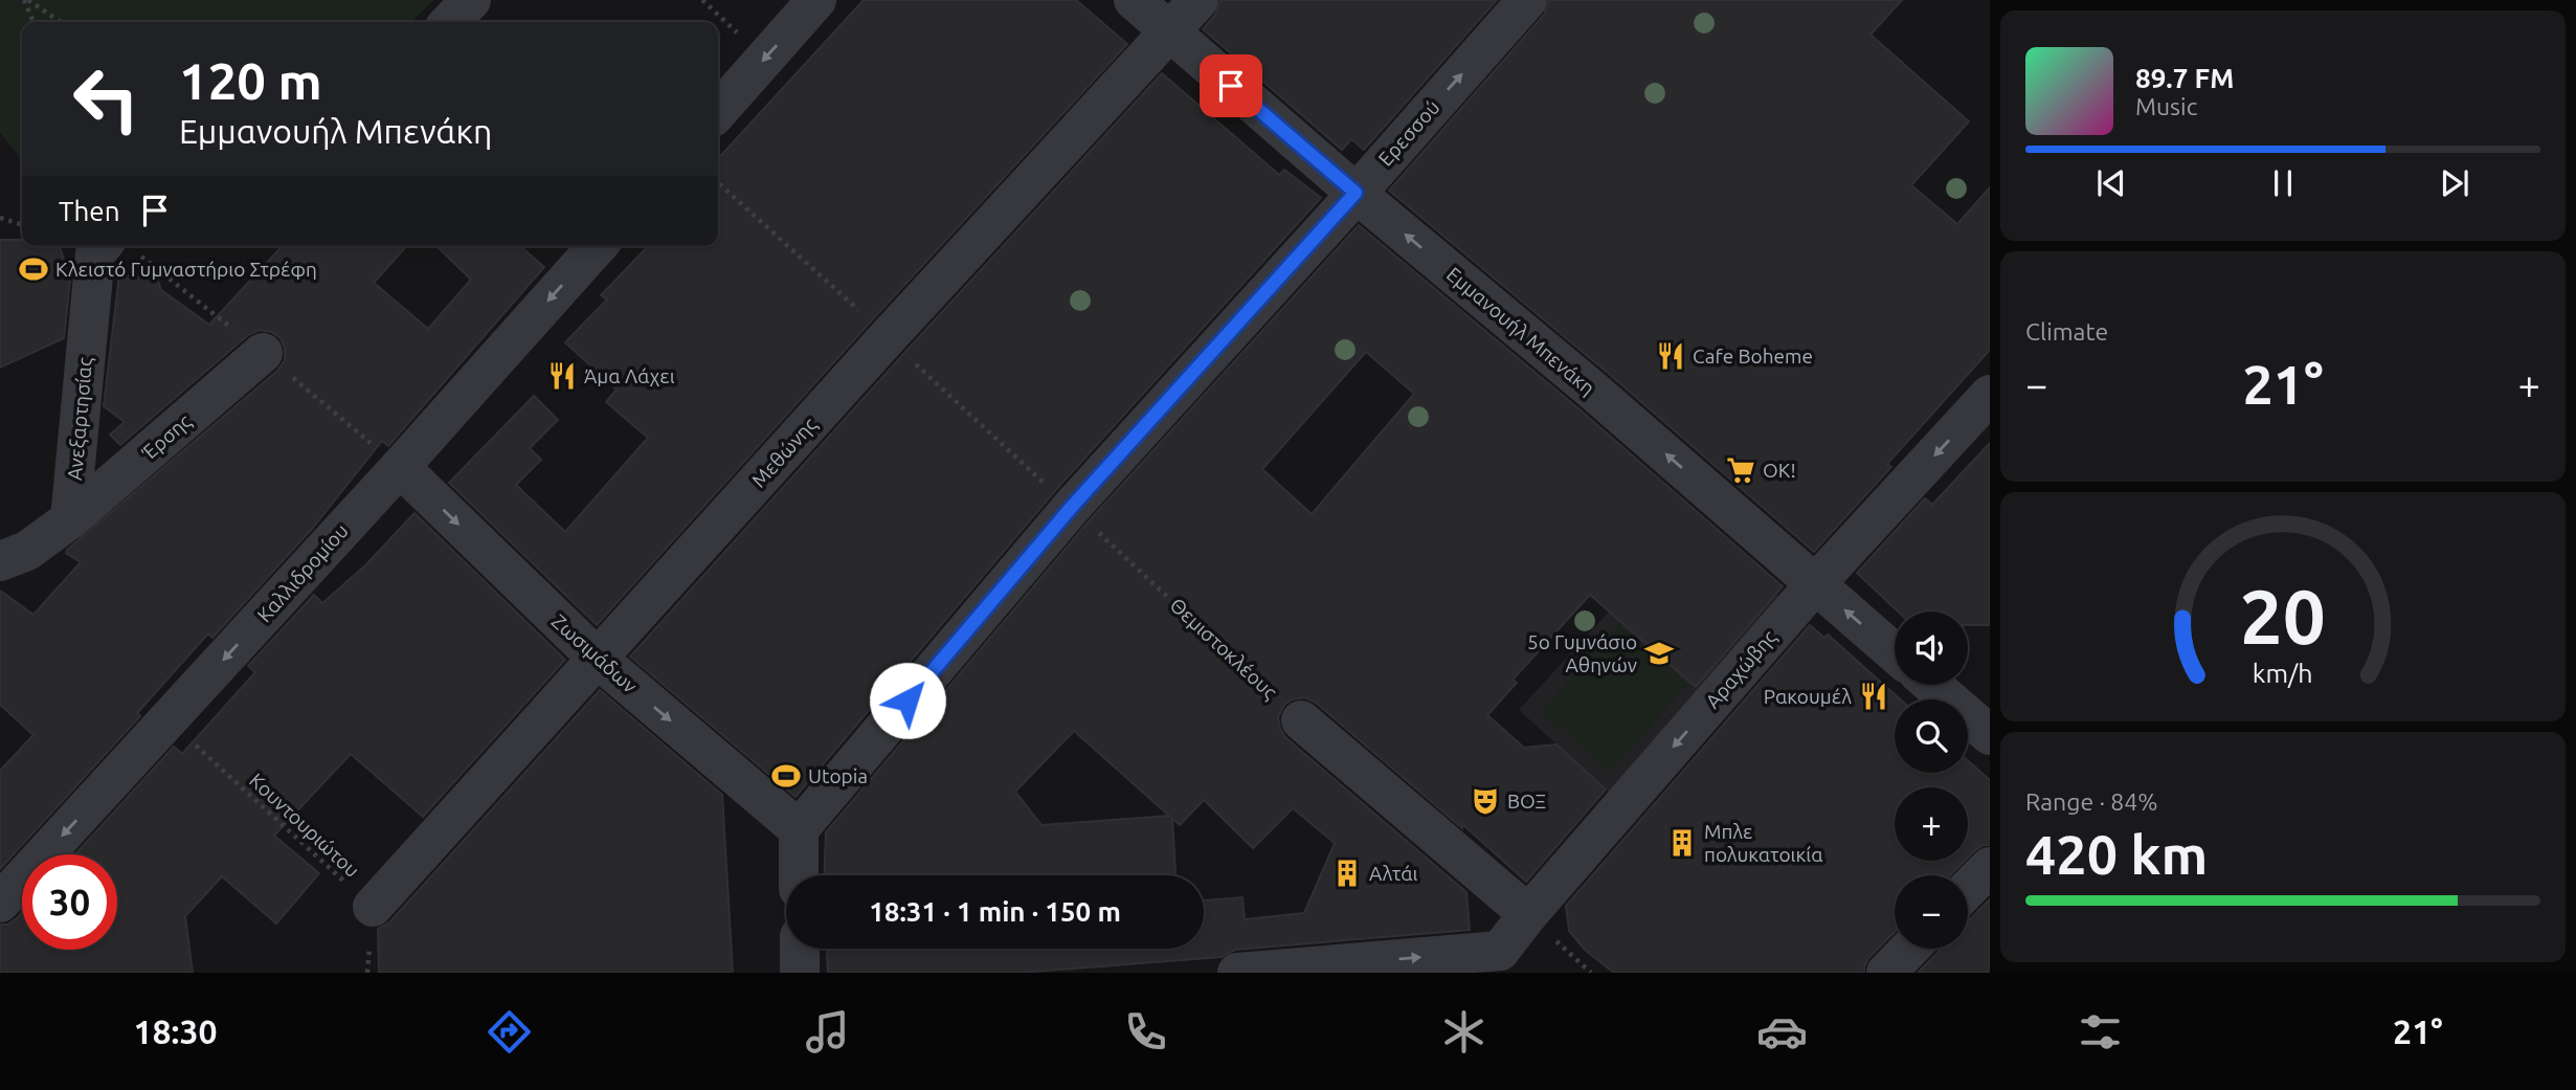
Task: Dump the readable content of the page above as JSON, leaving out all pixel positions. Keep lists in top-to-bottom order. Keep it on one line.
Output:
{"streets":{"street":["Ερεσσού","Εμμανουήλ Μπενάκη","Ανεξαρτησίας","Έρσης","Μεθώνης","Καλλιδρομίου","Ζωσιμάδων","Αραχώβης"],"path":["Θεμιστοκλέους","Κουντουριώτου"]},"crossings":[["Ερεσσού","Εμμανουήλ Μπενάκη"],["Ερεσσού","Θεμιστοκλέους"],["Ερεσσού","Ζωσιμάδων"],["Εμμανουήλ Μπενάκη","Μεθώνης"],["Εμμανουήλ Μπενάκη","Αραχώβης"],["Ανεξαρτησίας","Έρσης"],["Μεθώνης","Ζωσιμάδων"],["Μεθώνης","Κουντουριώτου"],["Καλλιδρομίου","Ζωσιμάδων"],["Καλλιδρομίου","Κουντουριώτου"]],"one_way":["Εμμανουήλ Μπενάκη","Καλλιδρομίου","Ζωσιμάδων","Αραχώβης"],"places":{"sports":["Κλειστό Γυμναστήριο Στρέφη","Utopia"],"restaurant":["Cafe Boheme","Άμα Λάχει","Ρακουμέλ"],"supermarket":["ΟΚ!"],"school or university":["5ο Γυμνάσιο Αθηνών"],"theatre":["ΒΟΞ"],"building":["Μπλε πολυκατοικία","Αλτάι"]},"page":{"turn":["120 m","Εμμανουήλ Μπενάκη"],"song":["89.7 FM","Music"],"then":"Then","tile":["Climate",["Range · 84%","420 km"]],"heat":["−","21°","+"],"map_buttons":["+","−"],"limit":"30","trip":"18:31 · 1 min · 150 m","tabs":["18:30","21°"],"gauge":["20","km/h"]}}
